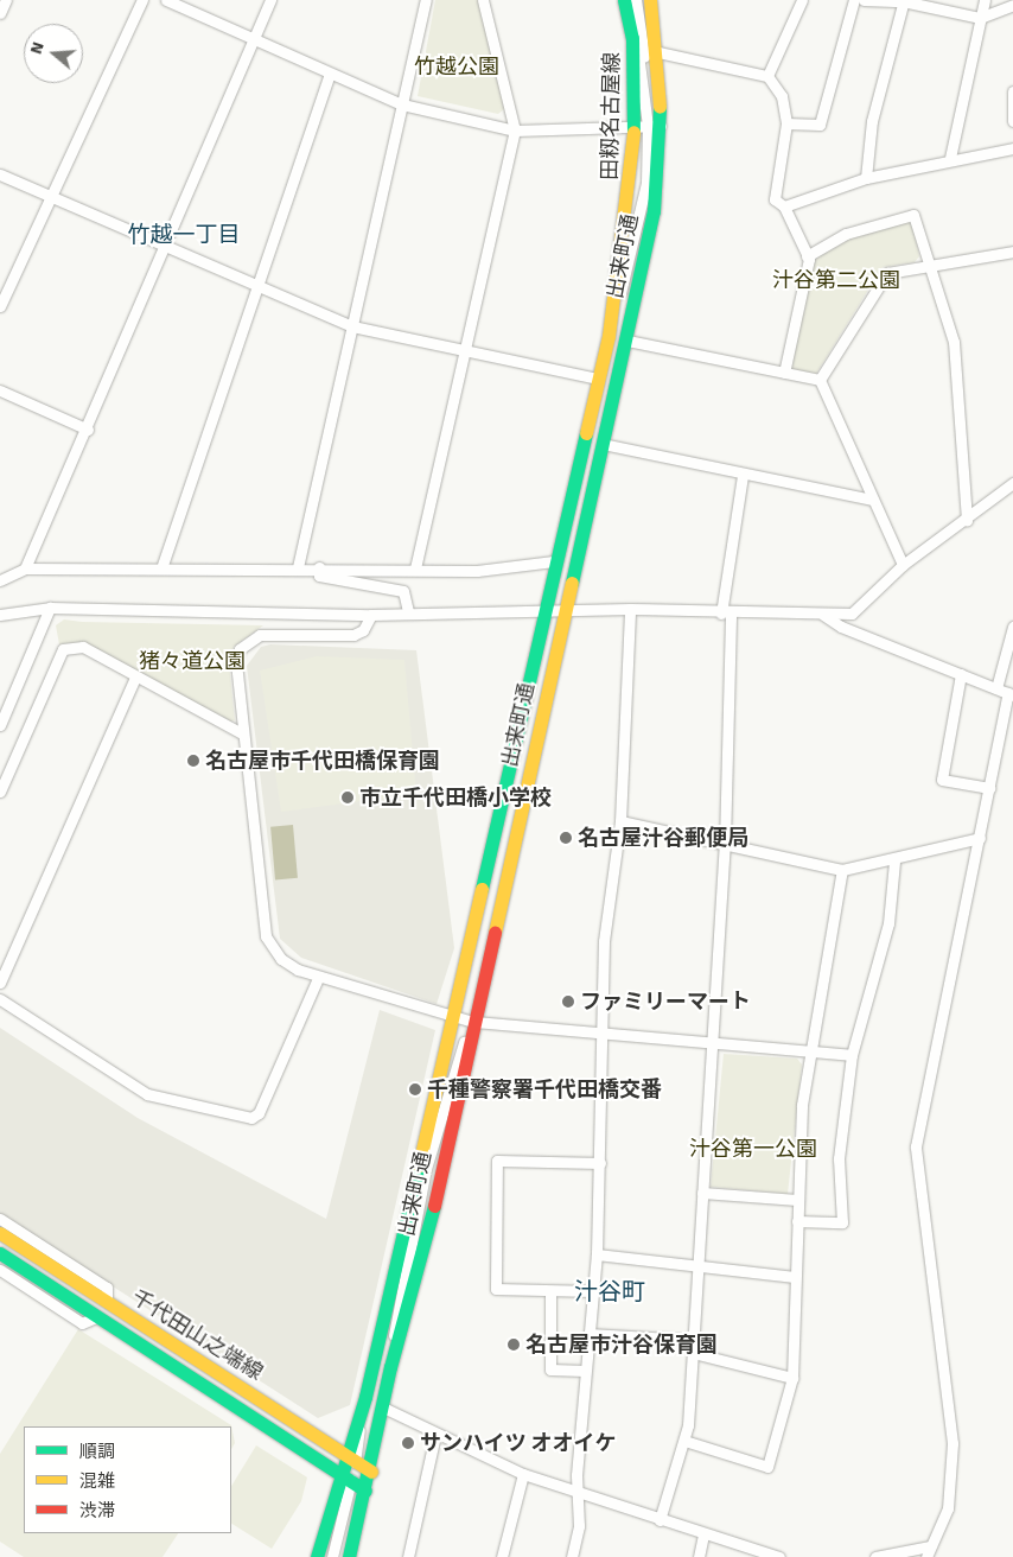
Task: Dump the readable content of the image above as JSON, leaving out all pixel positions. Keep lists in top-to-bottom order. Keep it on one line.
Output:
{"streets":{"main road":["田籾名古屋線","出来町通","千代田山之端線"]},"crossings":[["田籾名古屋線","出来町通"],["出来町通","千代田山之端線"]],"districts":["竹越一丁目","汁谷町"],"parks":["竹越公園","汁谷第二公園","猪々道公園","汁谷第一公園"],"places":["名古屋市千代田橋保育園","市立千代田橋小学校","名古屋汁谷郵便局","ファミリーマート","千種警察署千代田橋交番","名古屋市汁谷保育園","サンハイツ オオイケ"],"legend":["順調","混雑","渋滞"],"north":"left"}
